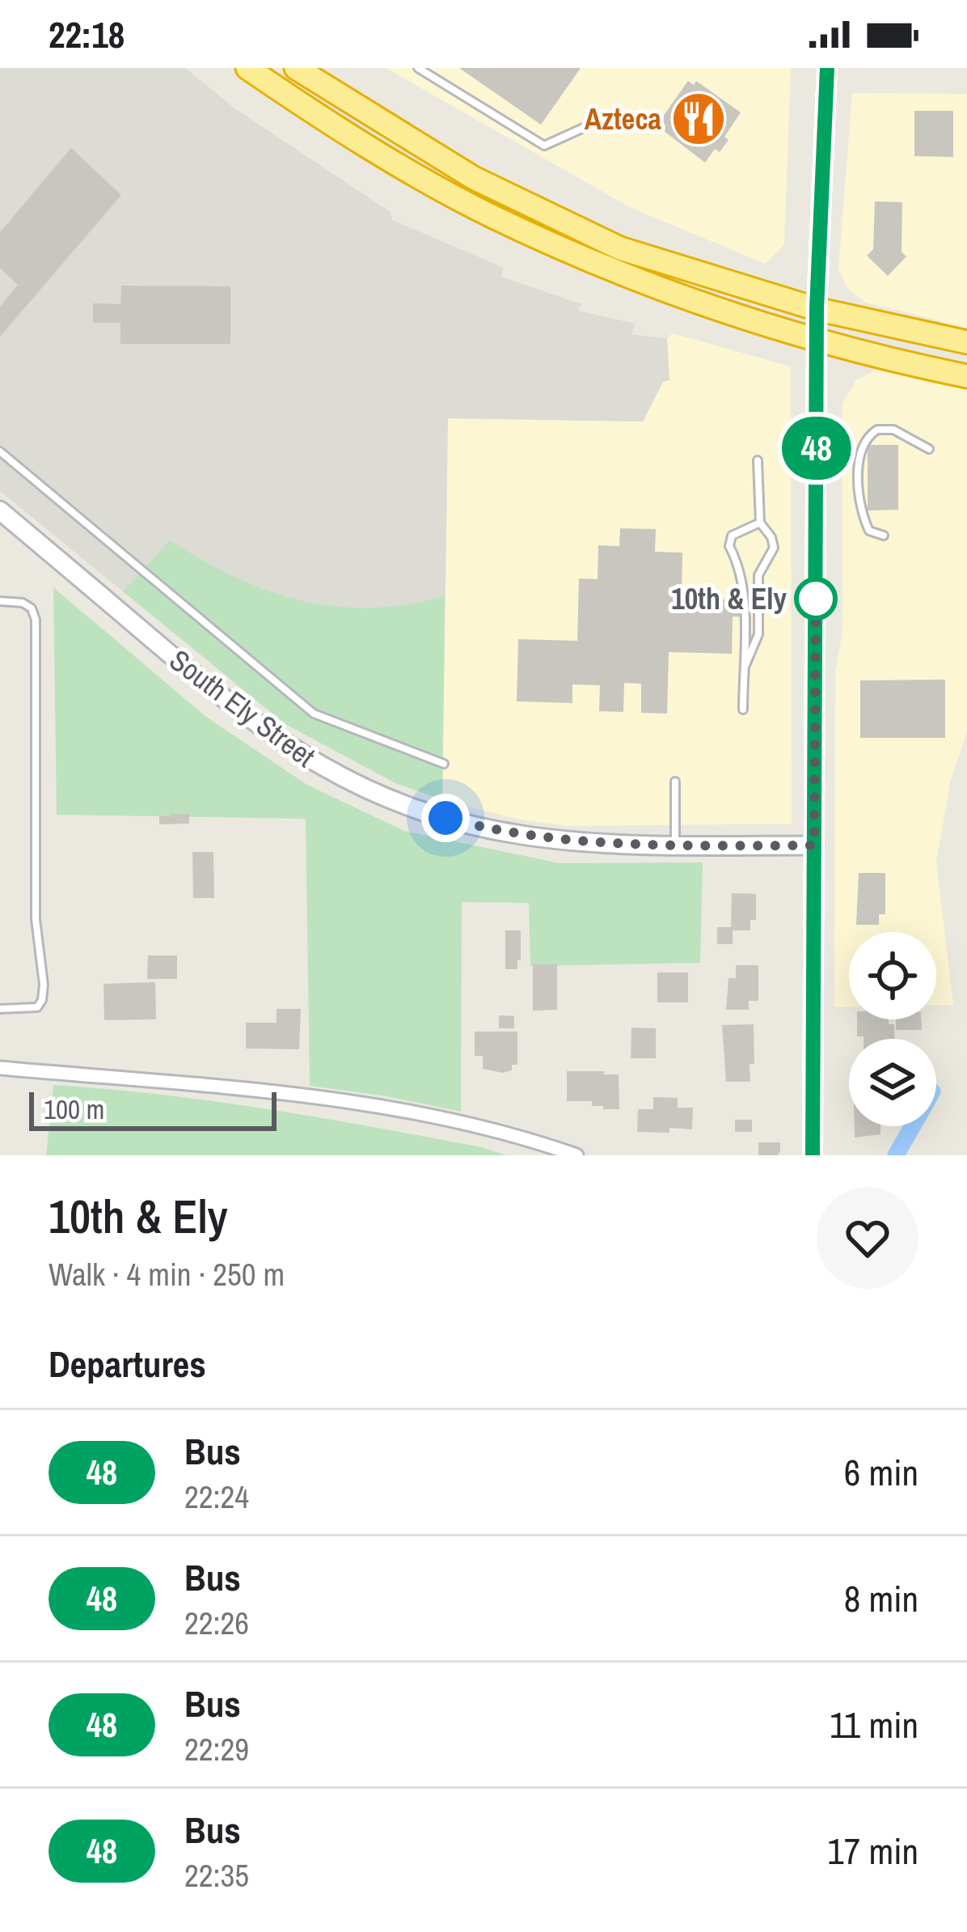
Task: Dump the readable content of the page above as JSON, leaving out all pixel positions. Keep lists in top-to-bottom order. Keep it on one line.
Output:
{"streets":{"main road":["South Ely Street"]},"places":{"restaurant":["Azteca"],"other":["10th & Ely"]},"lines":["bus line 48"],"scale_bar":"100 m","page":{"status":"22:18","on_map":"48","scale":"100 m","heading":[["10th & Ely","Walk · 4 min · 250 m"],"Departures"],"list":[{"mark":"48","name":"Bus","note":"22:24","value":"6 min"},{"mark":"48","name":"Bus","note":"22:26","value":"8 min"},{"mark":"48","name":"Bus","note":"22:29","value":"11 min"},{"mark":"48","name":"Bus","note":"22:35","value":"17 min"}]}}
